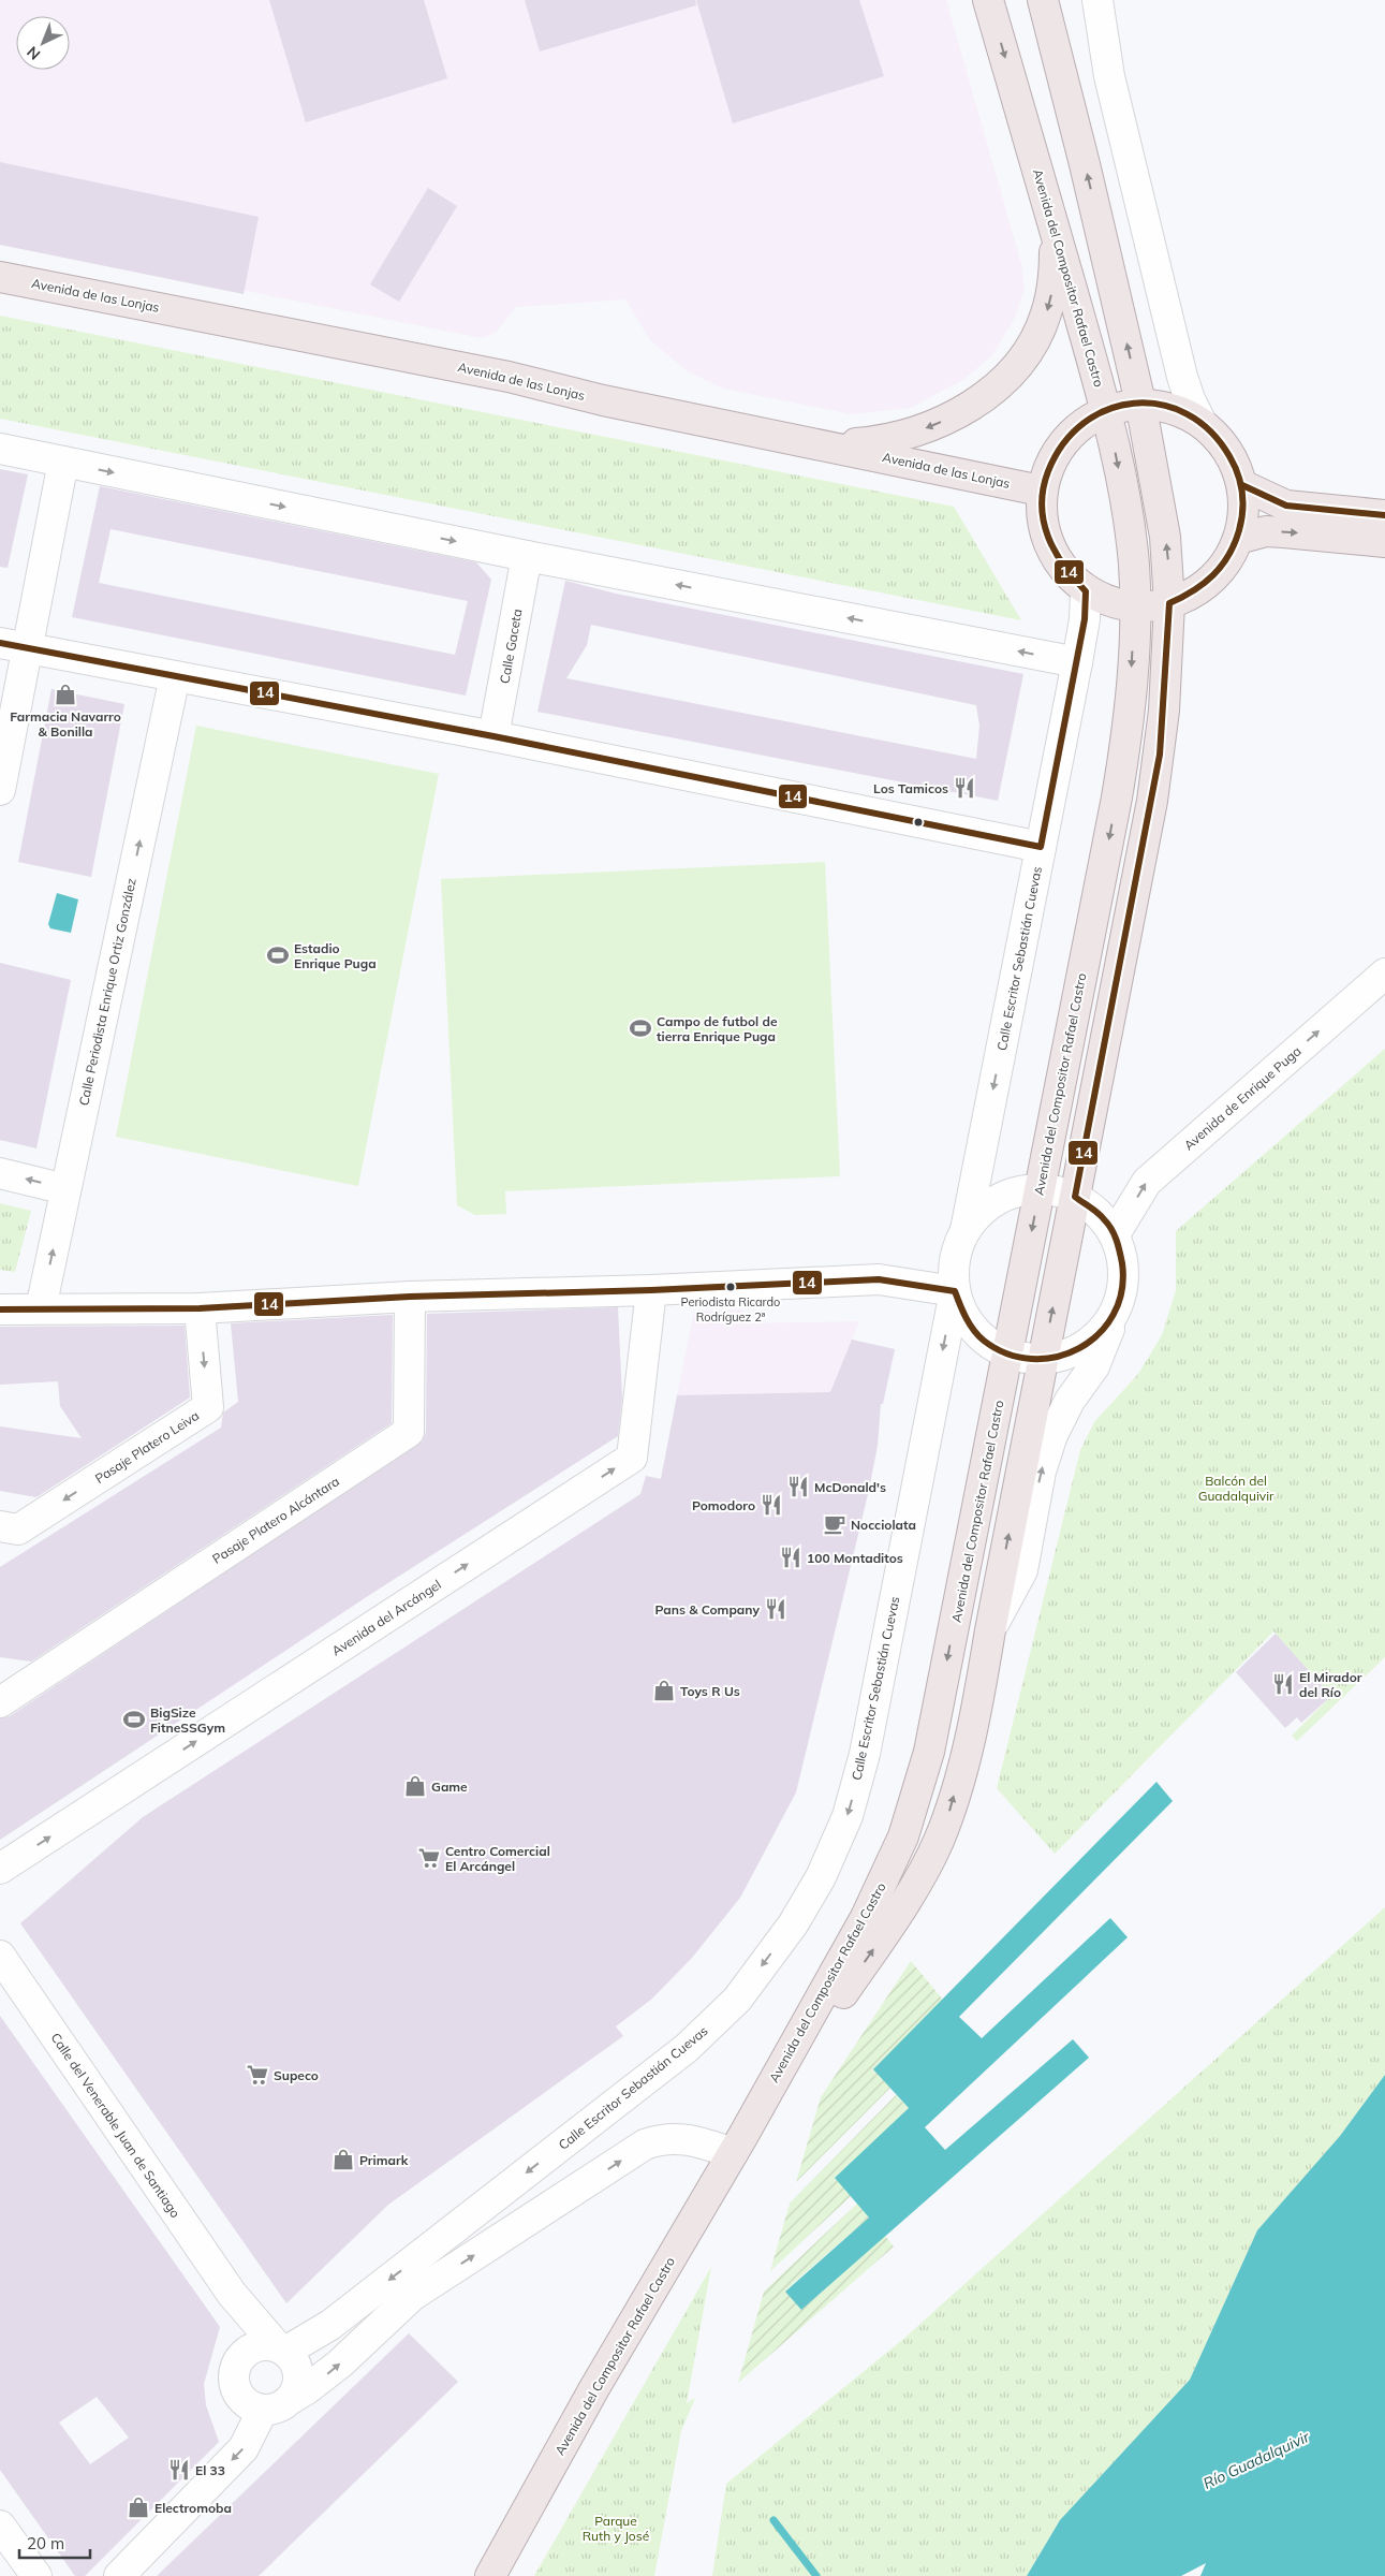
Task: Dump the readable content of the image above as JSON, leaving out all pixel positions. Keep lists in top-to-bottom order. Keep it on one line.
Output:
{"streets":{"main road":["Avenida del Compositor Rafael Castro","Avenida de las Lonjas"],"street":["Calle Gaceta","Calle Escritor Sebastián Cuevas","Calle Periodista Enrique Ortiz González","Avenida de Enrique Puga","Pasaje Platero Leiva","Pasaje Platero Alcántara","Avenida del Arcángel","Calle del Venerable Juan de Santiago"]},"crossings":[["Avenida del Compositor Rafael Castro","Avenida de Enrique Puga"],["Calle Escritor Sebastián Cuevas","Calle del Venerable Juan de Santiago"]],"one_way":["Calle Escritor Sebastián Cuevas","Calle Periodista Enrique Ortiz González","Avenida de Enrique Puga","Pasaje Platero Leiva","Avenida del Arcángel"],"water":["Río Guadalquivir"],"parks":["Balcón del Guadalquivir","Parque Ruth y José"],"places":{"shop":["Farmacia Navarro & Bonilla","Toys R Us","Game","Primark","Electromoba"],"restaurant":["Los Tamicos","McDonald's","Pomodoro","100 Montaditos","Pans & Company","El Mirador del Río","El 33"],"sports":["Estadio Enrique Puga","Campo de futbol de tierra Enrique Puga","BigSize FitneSSGym"],"other":["Periodista Ricardo Rodríguez 2ª"],"cafe":["Nocciolata"],"supermarket":["Centro Comercial El Arcángel","Supeco"]},"lines":["transit line 14"],"scale_bar":"20 m","north":"bottom left"}
